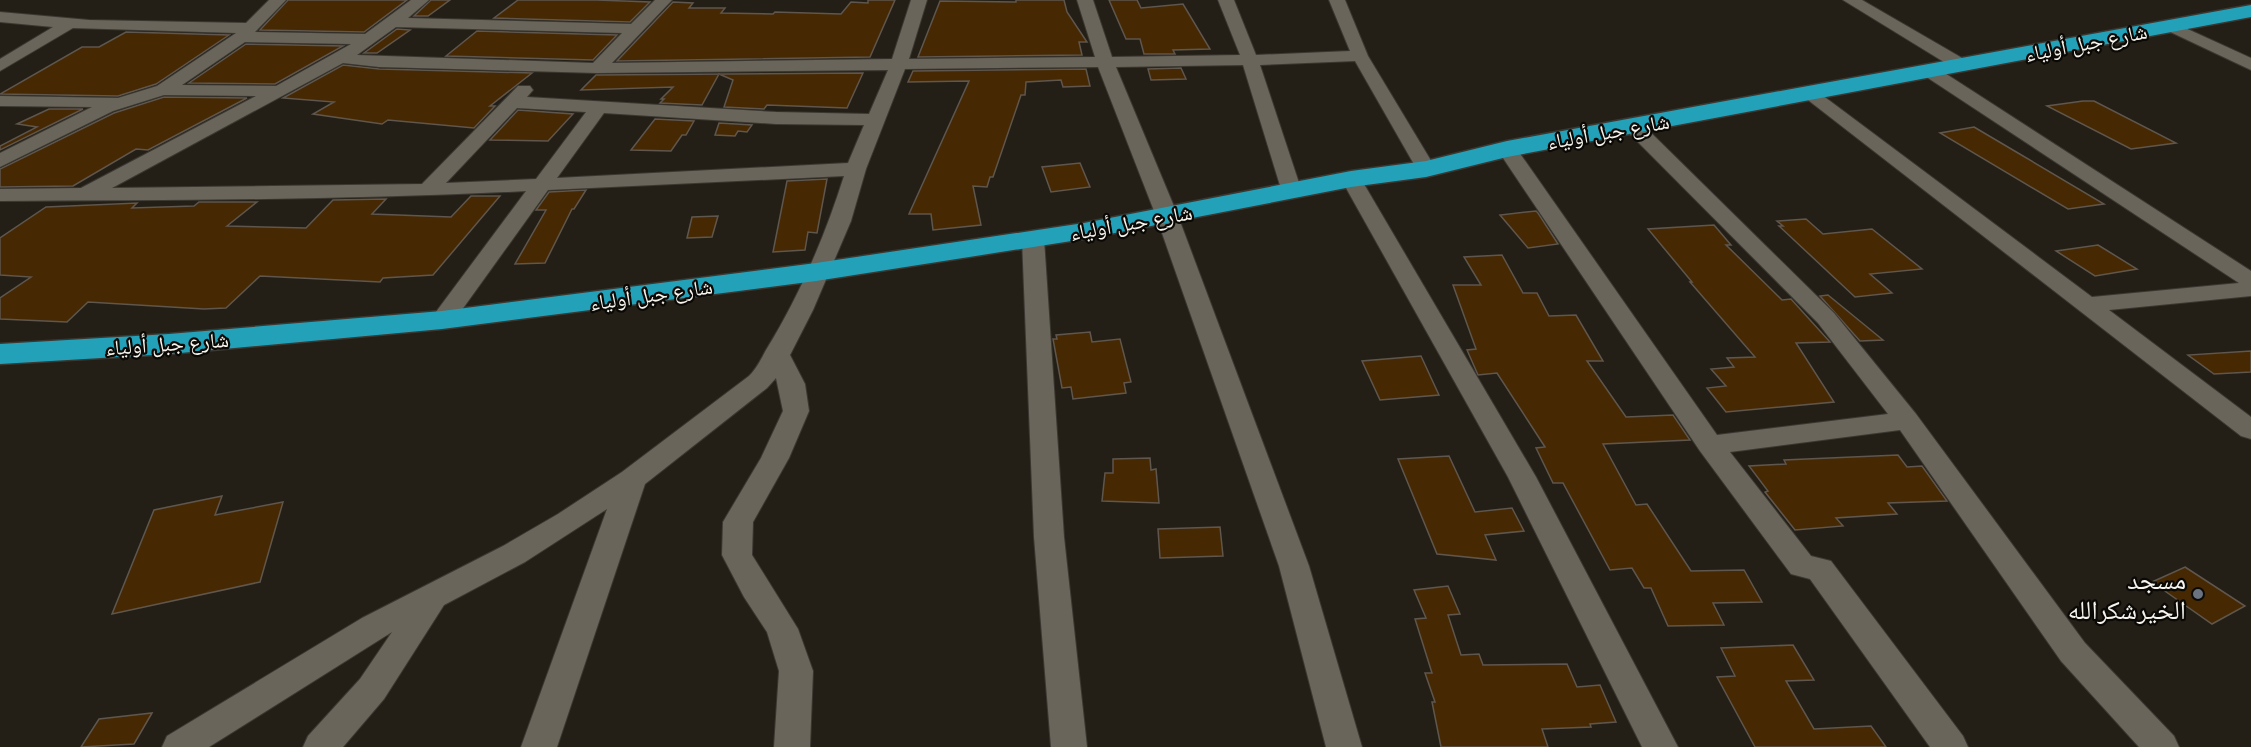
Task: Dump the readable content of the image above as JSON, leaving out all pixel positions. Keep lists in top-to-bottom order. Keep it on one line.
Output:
{"streets":{"highway":["شارع جبل أولياء"]},"places":["مسجد الخيرشكرالله"]}
